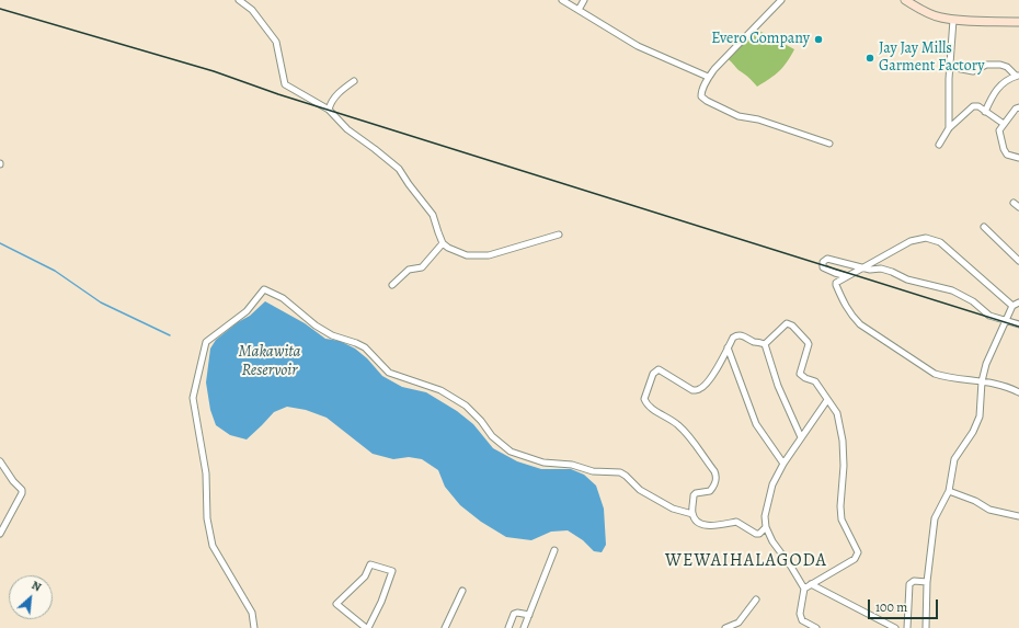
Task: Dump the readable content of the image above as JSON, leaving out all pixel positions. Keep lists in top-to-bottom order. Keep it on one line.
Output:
{"districts":["WEWAIHALAGODA"],"water":["Makawita Reservoir"],"places":["Evero Company","Jay Jay Mills Garment Factory"],"scale_bar":"100 m","north":"top right"}
